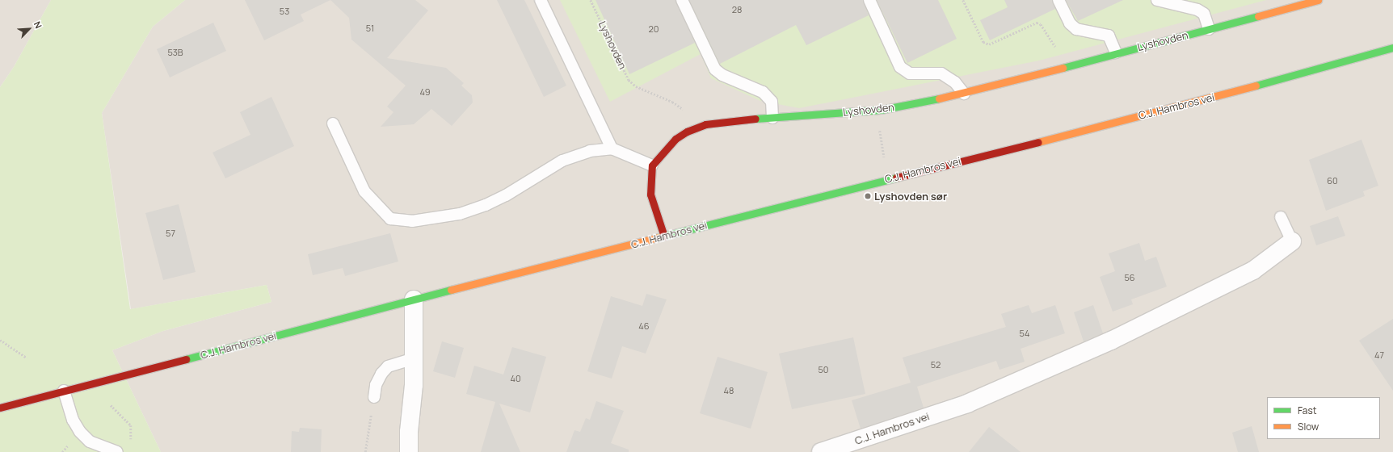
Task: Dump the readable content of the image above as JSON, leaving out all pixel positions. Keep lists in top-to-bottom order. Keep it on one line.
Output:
{"streets":{"main road":["Lyshovden","C.J. Hambros vei"]},"places":["Lyshovden sør"],"house_numbers":["28","53","51","20","53B","49","60","57","56","46","54","47","52","50","40","48"],"legend":["Fast","Slow"],"north":"top right"}
